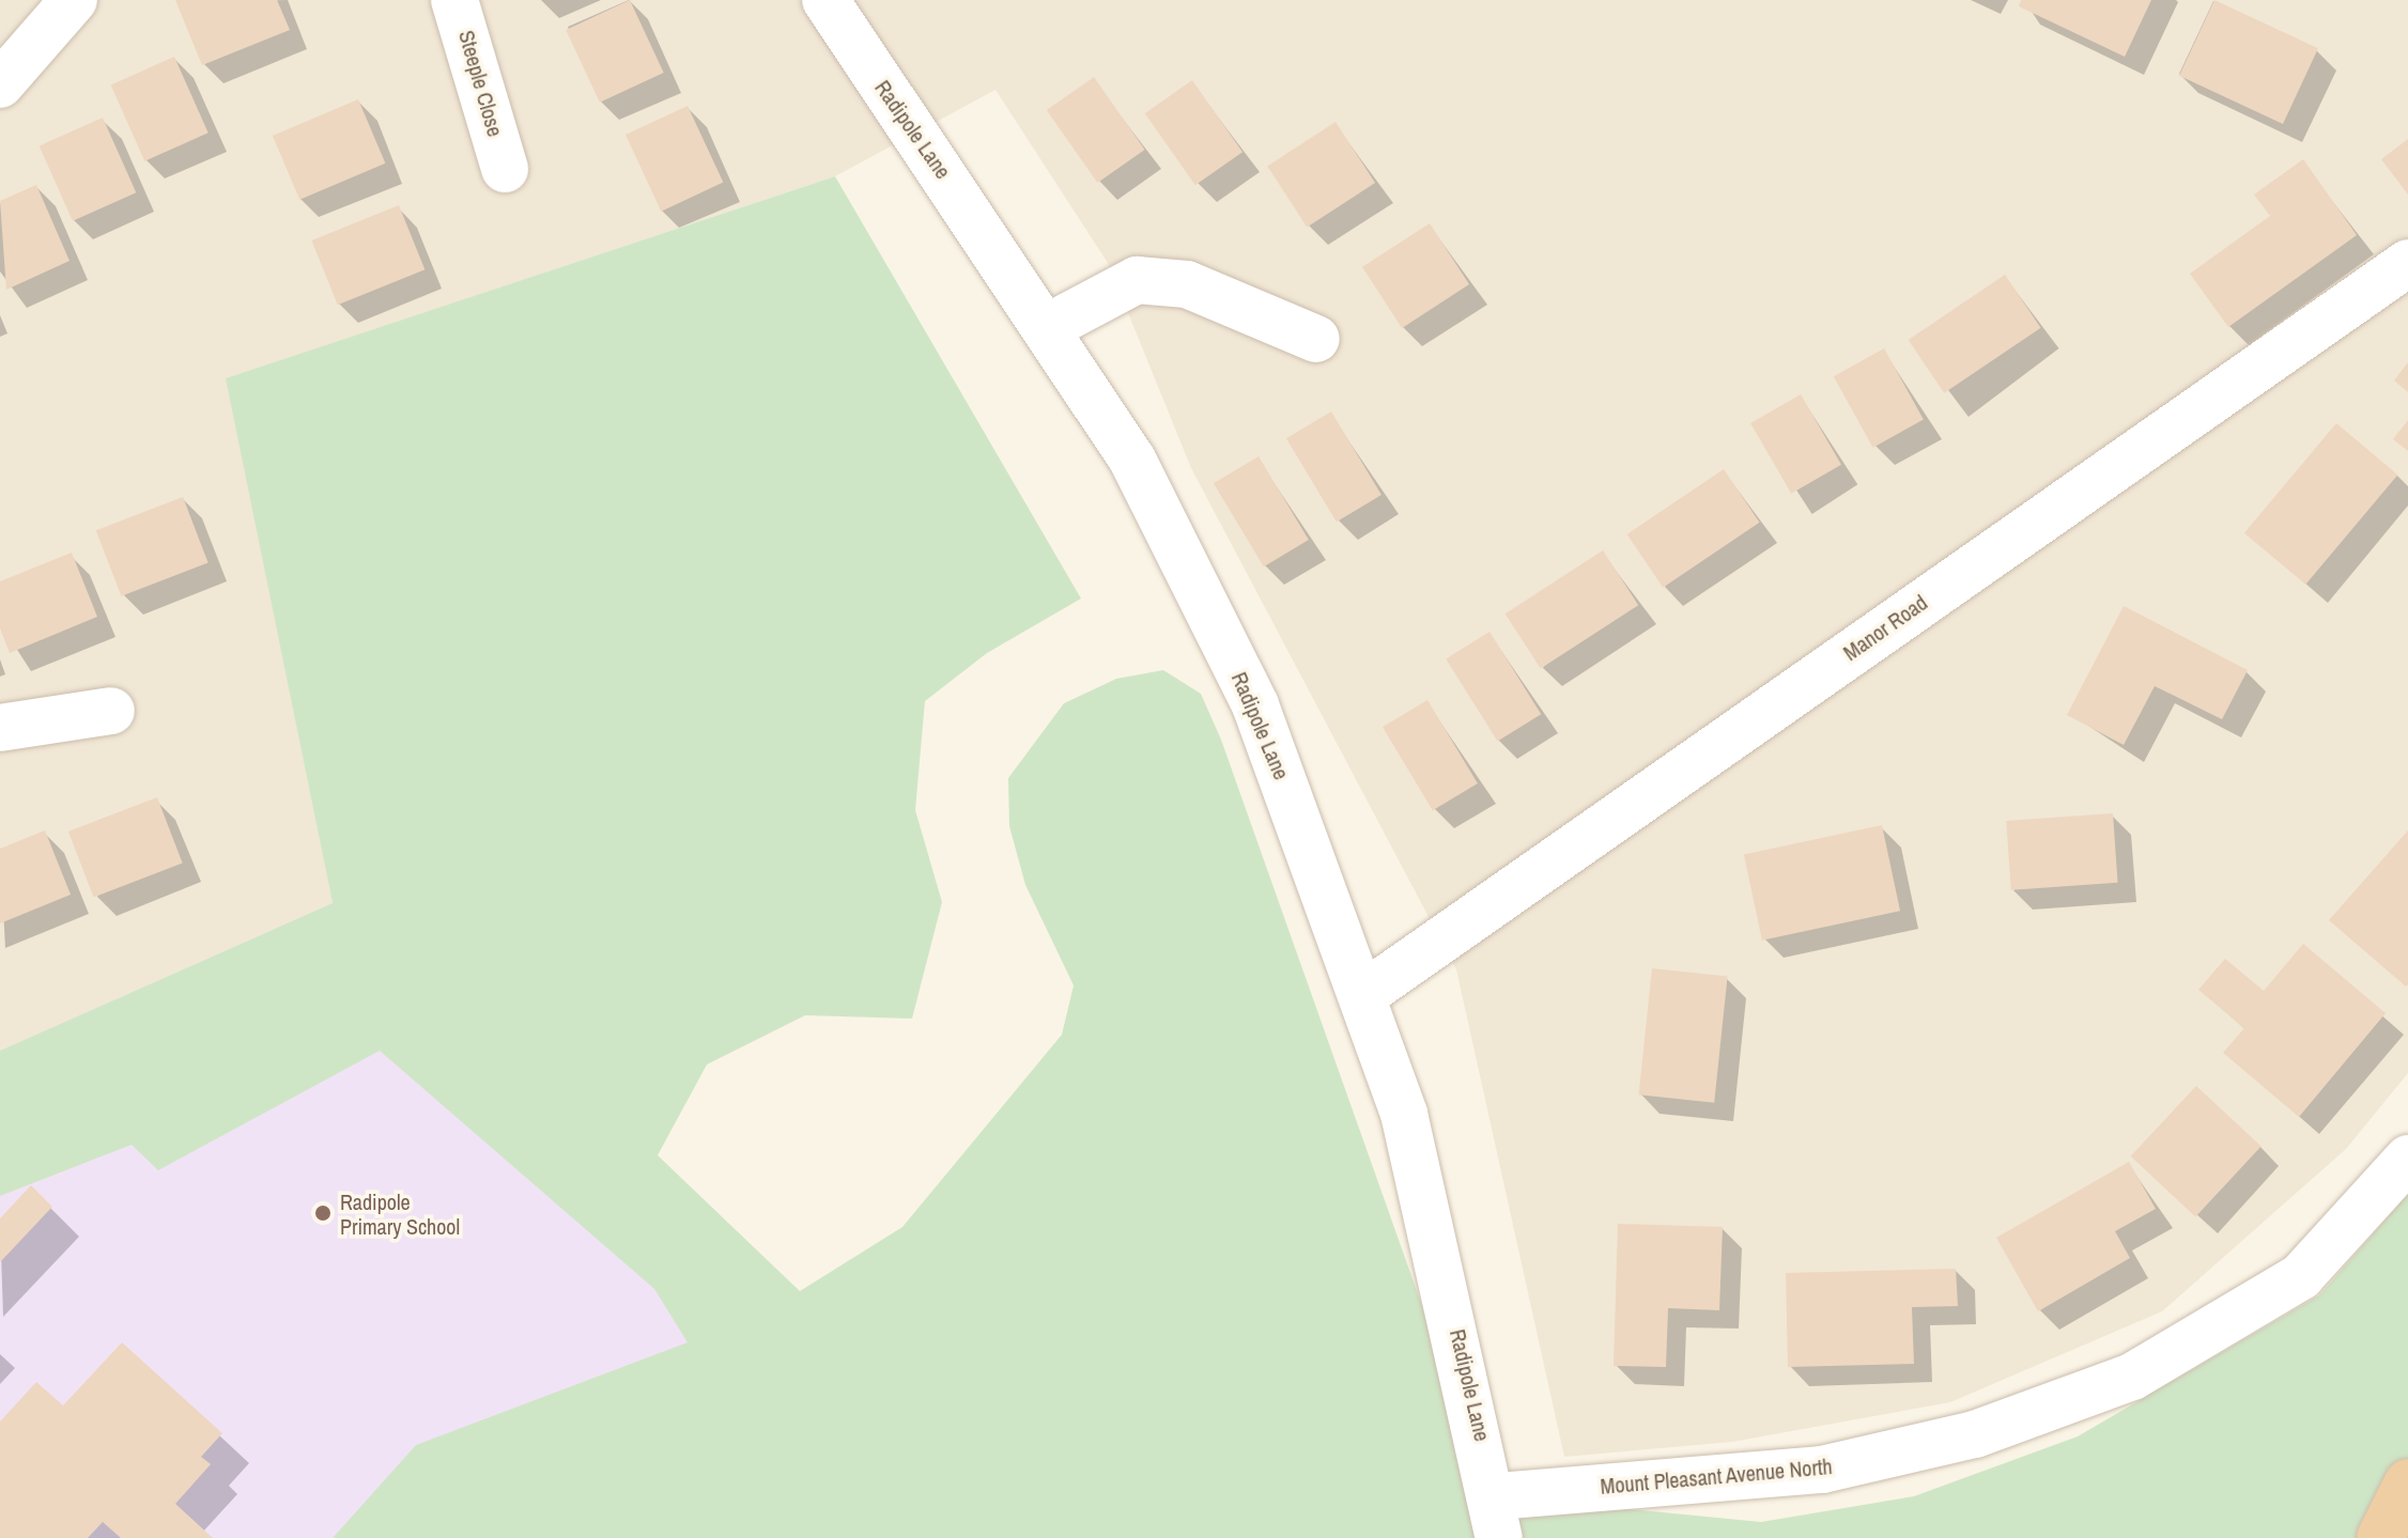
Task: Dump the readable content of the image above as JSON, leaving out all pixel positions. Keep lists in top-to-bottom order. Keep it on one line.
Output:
{"streets":{"street":["Steeple Close","Radipole Lane","Manor Road","Mount Pleasant Avenue North"]},"crossings":[["Radipole Lane","Manor Road"],["Radipole Lane","Mount Pleasant Avenue North"]],"places":["Radipole Primary School"]}
